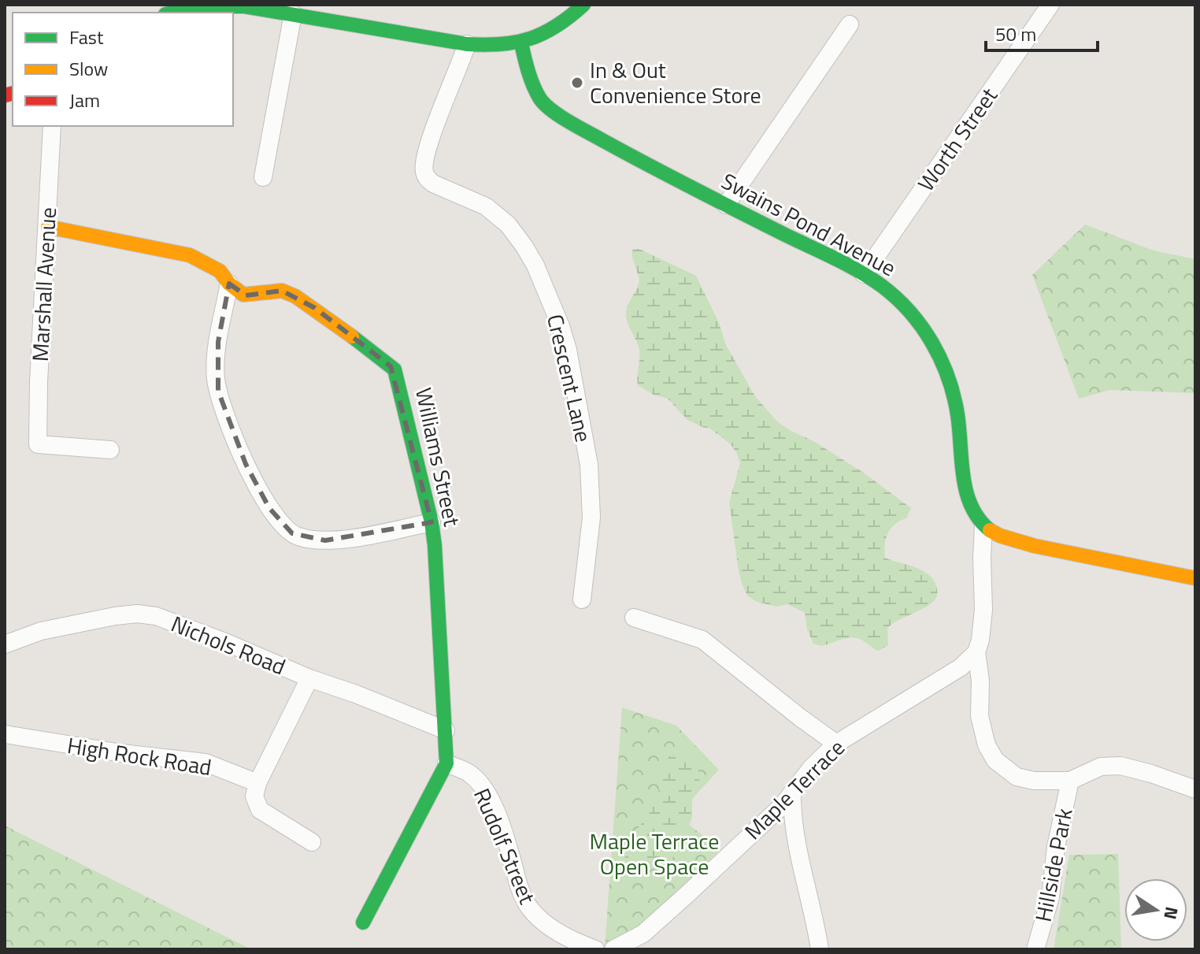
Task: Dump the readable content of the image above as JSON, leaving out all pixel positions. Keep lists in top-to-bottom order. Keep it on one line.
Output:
{"streets":{"street":["Worth Street","Swains Pond Avenue","Marshall Avenue","Crescent Lane","Williams Street","Nichols Road","High Rock Road","Maple Terrace","Rudolf Street","Hillside Park"]},"crossings":[["Worth Street","Swains Pond Avenue"],["Marshall Avenue","Williams Street"],["Williams Street","Nichols Road"],["Williams Street","Rudolf Street"]],"parks":["Maple Terrace Open Space"],"places":["In & Out Convenience Store"],"legend":["Fast","Slow","Jam"],"scale_bar":"50 m","north":"right"}
